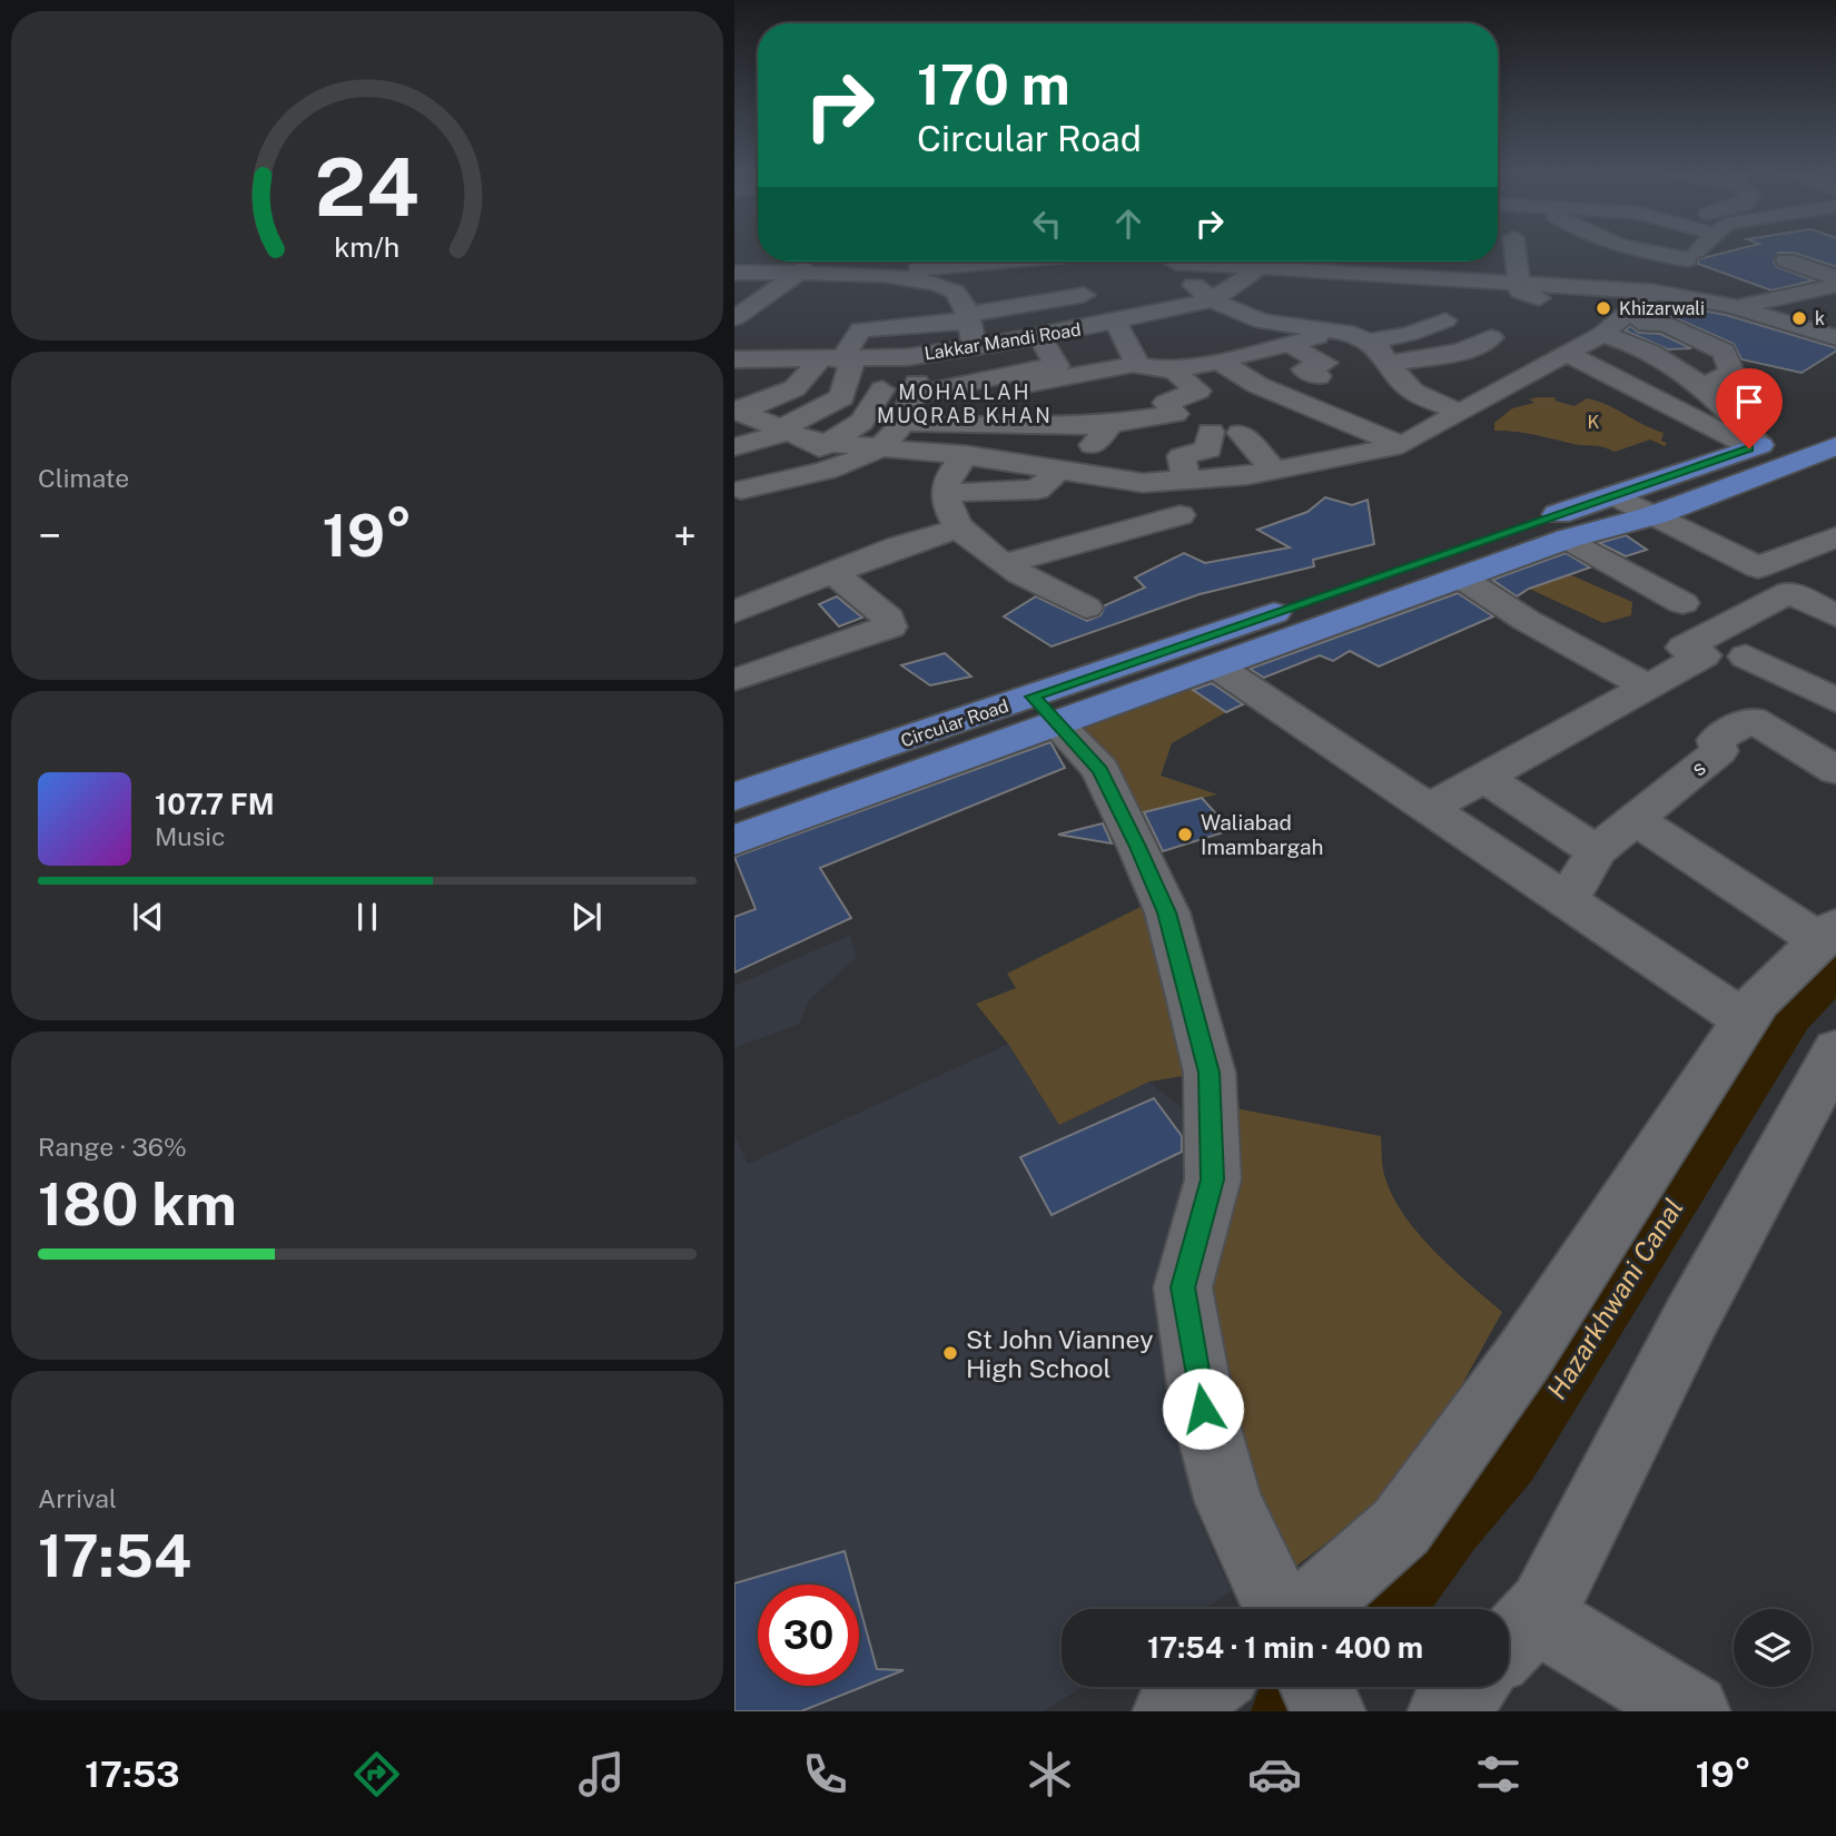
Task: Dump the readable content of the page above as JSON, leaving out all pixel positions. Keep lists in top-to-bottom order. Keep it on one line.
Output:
{"streets":{"main road":["Circular Road"],"street":["Lakkar Mandi Road","s"]},"districts":["MOHALLAH MUQRAB KHAN"],"water":["Hazarkhwani Canal"],"parks":["K"],"places":["Khizarwali","k","Waliabad Imambargah","St John Vianney High School"],"page":{"turn":["170 m","Circular Road"],"tile":["Climate",["Range · 36%","180 km"],["Arrival","17:54"]],"heat":["−","19°","+"],"song":["107.7 FM","Music"],"limit":"30","trip":"17:54 · 1 min · 400 m","tabs":["17:53","19°"],"gauge":["24","km/h"]}}
